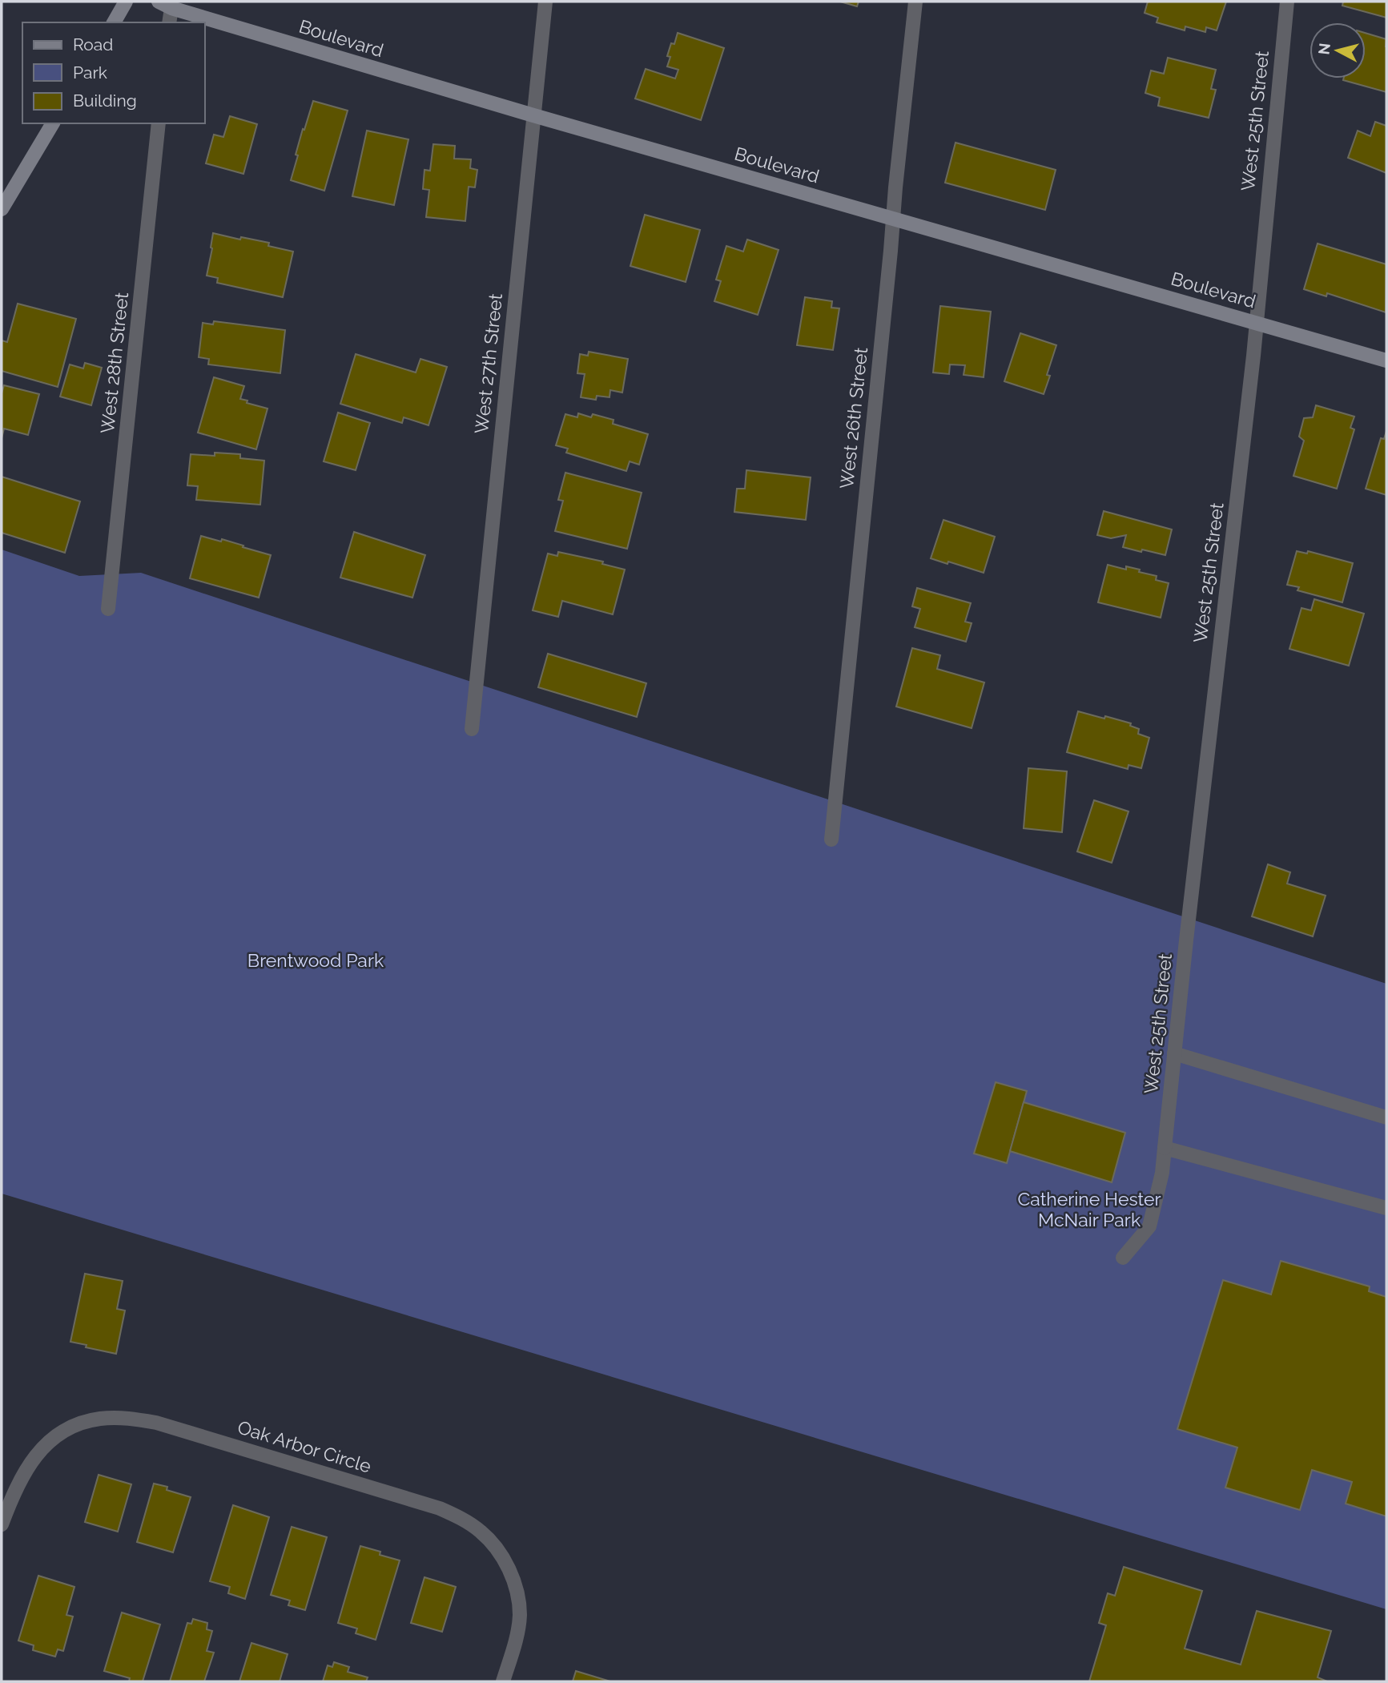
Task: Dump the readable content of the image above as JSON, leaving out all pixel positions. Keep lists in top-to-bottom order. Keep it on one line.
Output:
{"streets":{"main road":["Boulevard"],"street":["West 25th Street","West 28th Street","West 27th Street","West 26th Street","Oak Arbor Circle"]},"crossings":[["Boulevard","West 25th Street"],["Boulevard","West 27th Street"],["Boulevard","West 26th Street"]],"parks":["Brentwood Park","Catherine Hester McNair Park"],"legend":["Road","Park","Building"],"north":"left"}
